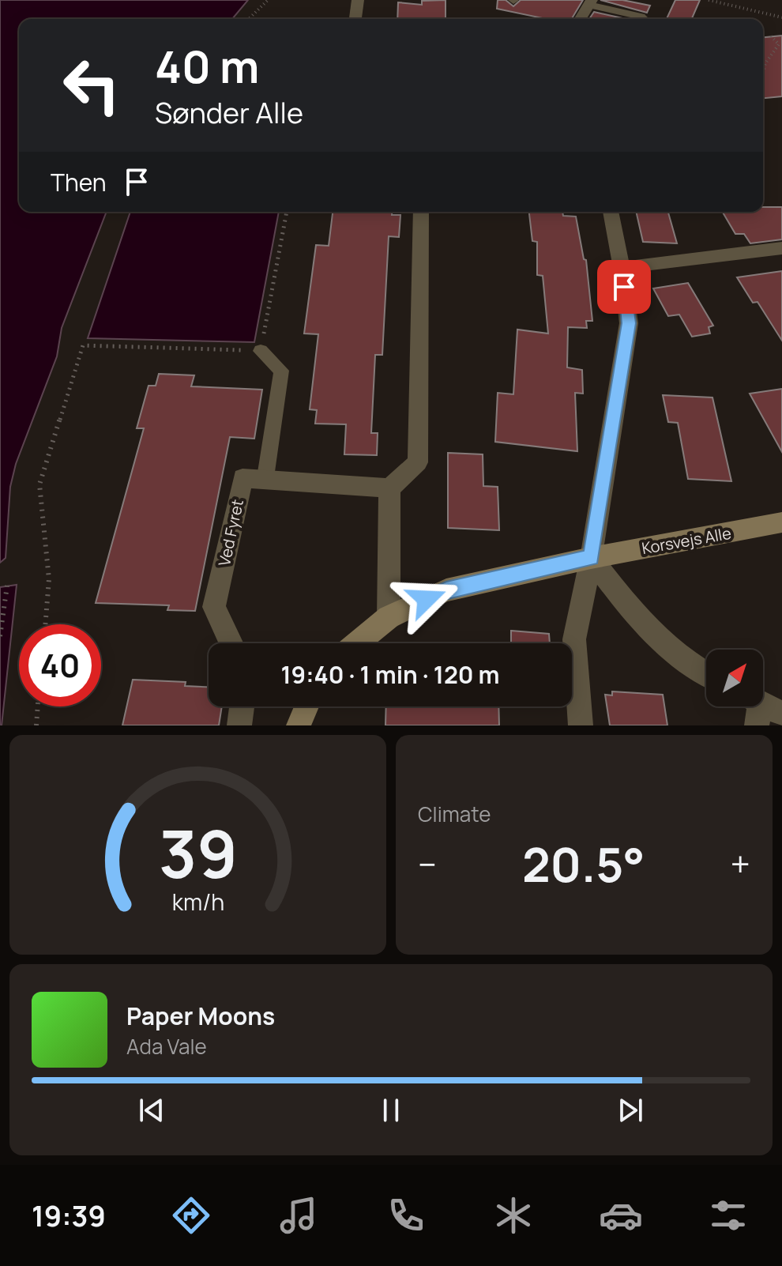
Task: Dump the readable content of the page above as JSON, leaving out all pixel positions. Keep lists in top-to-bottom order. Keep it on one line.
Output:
{"streets":{"street":["Ved Fyret","Korsvejs Alle"]},"north":"top right","page":{"turn":["40 m","Sønder Alle"],"then":"Then","limit":"40","trip":"19:40 · 1 min · 120 m","tile":"Climate","heat":["−","20.5°","+"],"song":["Paper Moons","Ada Vale"],"tabs":"19:39","gauge":["39","km/h"]}}
